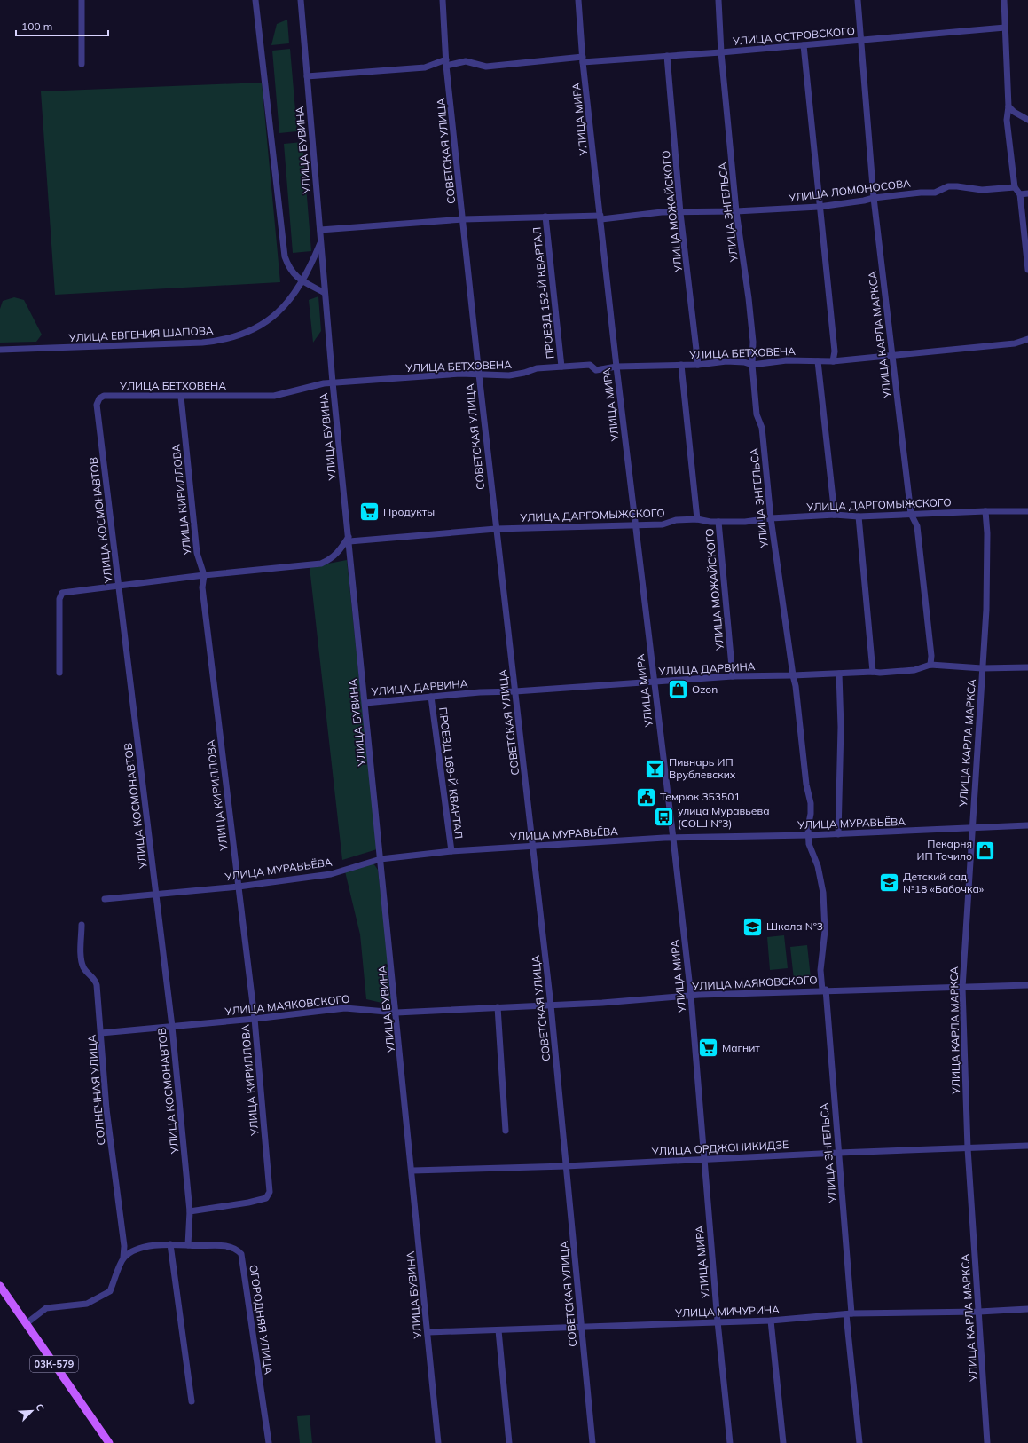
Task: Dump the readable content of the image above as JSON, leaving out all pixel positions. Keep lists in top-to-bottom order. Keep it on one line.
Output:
{"streets":{"main road":["03К-579"],"street":["УЛИЦА ОСТРОВСКОГО","УЛИЦА МИРА","УЛИЦА БУВИНА","СОВЕТСКАЯ УЛИЦА","УЛИЦА ЛОМОНОСОВА","УЛИЦА МОЖАЙСКОГО","УЛИЦА ЭНГЕЛЬСА","ПРОЕЗД 152-Й КВАРТАЛ","УЛИЦА ЕВГЕНИЯ ШАПОВА","УЛИЦА КАРЛА МАРКСА","УЛИЦА БЕТХОВЕНА","УЛИЦА КИРИЛЛОВА","УЛИЦА ДАРГОМЫЖСКОГО","УЛИЦА КОСМОНАВТОВ","УЛИЦА ДАРВИНА","ПРОЕЗД 169-Й КВАРТАЛ","УЛИЦА МУРАВЬЁВА","УЛИЦА МАЯКОВСКОГО","СОЛНЕЧНАЯ УЛИЦА","УЛИЦА ОРДЖОНИКИДЗЕ","УЛИЦА МИЧУРИНА","ОГОРОДНЯЯ УЛИЦА"]},"crossings":[["УЛИЦА ОСТРОВСКОГО","УЛИЦА МИРА"],["УЛИЦА ОСТРОВСКОГО","УЛИЦА БУВИНА"],["УЛИЦА ОСТРОВСКОГО","СОВЕТСКАЯ УЛИЦА"],["УЛИЦА ОСТРОВСКОГО","УЛИЦА МОЖАЙСКОГО"],["УЛИЦА ОСТРОВСКОГО","УЛИЦА ЭНГЕЛЬСА"],["УЛИЦА ОСТРОВСКОГО","УЛИЦА КАРЛА МАРКСА"],["УЛИЦА МИРА","УЛИЦА ЛОМОНОСОВА"],["УЛИЦА МИРА","УЛИЦА БЕТХОВЕНА"],["УЛИЦА МИРА","УЛИЦА ДАРГОМЫЖСКОГО"],["УЛИЦА МИРА","УЛИЦА ДАРВИНА"],["УЛИЦА МИРА","УЛИЦА МУРАВЬЁВА"],["УЛИЦА МИРА","УЛИЦА МАЯКОВСКОГО"],["УЛИЦА МИРА","УЛИЦА ОРДЖОНИКИДЗЕ"],["УЛИЦА МИРА","УЛИЦА МИЧУРИНА"],["УЛИЦА БУВИНА","УЛИЦА ЛОМОНОСОВА"],["УЛИЦА БУВИНА","УЛИЦА ЕВГЕНИЯ ШАПОВА"],["УЛИЦА БУВИНА","УЛИЦА БЕТХОВЕНА"],["УЛИЦА БУВИНА","УЛИЦА ДАРГОМЫЖСКОГО"],["УЛИЦА БУВИНА","УЛИЦА ДАРВИНА"],["УЛИЦА БУВИНА","УЛИЦА МУРАВЬЁВА"],["УЛИЦА БУВИНА","УЛИЦА МАЯКОВСКОГО"],["УЛИЦА БУВИНА","УЛИЦА ОРДЖОНИКИДЗЕ"],["УЛИЦА БУВИНА","УЛИЦА МИЧУРИНА"],["СОВЕТСКАЯ УЛИЦА","УЛИЦА ЛОМОНОСОВА"],["СОВЕТСКАЯ УЛИЦА","УЛИЦА БЕТХОВЕНА"],["СОВЕТСКАЯ УЛИЦА","УЛИЦА ДАРГОМЫЖСКОГО"],["СОВЕТСКАЯ УЛИЦА","УЛИЦА ДАРВИНА"],["СОВЕТСКАЯ УЛИЦА","УЛИЦА МУРАВЬЁВА"],["СОВЕТСКАЯ УЛИЦА","УЛИЦА МАЯКОВСКОГО"],["СОВЕТСКАЯ УЛИЦА","УЛИЦА ОРДЖОНИКИДЗЕ"],["СОВЕТСКАЯ УЛИЦА","УЛИЦА МИЧУРИНА"],["УЛИЦА ЛОМОНОСОВА","УЛИЦА МОЖАЙСКОГО"],["УЛИЦА ЛОМОНОСОВА","УЛИЦА ЭНГЕЛЬСА"],["УЛИЦА ЛОМОНОСОВА","ПРОЕЗД 152-Й КВАРТАЛ"],["УЛИЦА ЛОМОНОСОВА","УЛИЦА КАРЛА МАРКСА"],["УЛИЦА МОЖАЙСКОГО","УЛИЦА БЕТХОВЕНА"],["УЛИЦА МОЖАЙСКОГО","УЛИЦА ДАРГОМЫЖСКОГО"],["УЛИЦА МОЖАЙСКОГО","УЛИЦА ДАРВИНА"],["УЛИЦА ЭНГЕЛЬСА","УЛИЦА БЕТХОВЕНА"],["УЛИЦА ЭНГЕЛЬСА","УЛИЦА ДАРГОМЫЖСКОГО"],["УЛИЦА ЭНГЕЛЬСА","УЛИЦА ДАРВИНА"],["УЛИЦА ЭНГЕЛЬСА","УЛИЦА МУРАВЬЁВА"],["УЛИЦА ЭНГЕЛЬСА","УЛИЦА МАЯКОВСКОГО"],["УЛИЦА ЭНГЕЛЬСА","УЛИЦА ОРДЖОНИКИДЗЕ"],["УЛИЦА ЭНГЕЛЬСА","УЛИЦА МИЧУРИНА"],["ПРОЕЗД 152-Й КВАРТАЛ","УЛИЦА БЕТХОВЕНА"],["УЛИЦА КАРЛА МАРКСА","УЛИЦА БЕТХОВЕНА"],["УЛИЦА КАРЛА МАРКСА","УЛИЦА ДАРГОМЫЖСКОГО"],["УЛИЦА КАРЛА МАРКСА","УЛИЦА ДАРВИНА"],["УЛИЦА КАРЛА МАРКСА","УЛИЦА МУРАВЬЁВА"],["УЛИЦА КАРЛА МАРКСА","УЛИЦА МАЯКОВСКОГО"],["УЛИЦА КАРЛА МАРКСА","УЛИЦА ОРДЖОНИКИДЗЕ"],["УЛИЦА КАРЛА МАРКСА","УЛИЦА МИЧУРИНА"],["УЛИЦА БЕТХОВЕНА","УЛИЦА КИРИЛЛОВА"],["УЛИЦА БЕТХОВЕНА","УЛИЦА КОСМОНАВТОВ"],["УЛИЦА КИРИЛЛОВА","УЛИЦА КОСМОНАВТОВ"],["УЛИЦА КИРИЛЛОВА","УЛИЦА МУРАВЬЁВА"],["УЛИЦА КИРИЛЛОВА","УЛИЦА МАЯКОВСКОГО"],["УЛИЦА КОСМОНАВТОВ","УЛИЦА МУРАВЬЁВА"],["УЛИЦА КОСМОНАВТОВ","УЛИЦА МАЯКОВСКОГО"],["УЛИЦА КОСМОНАВТОВ","ОГОРОДНЯЯ УЛИЦА"],["УЛИЦА ДАРВИНА","ПРОЕЗД 169-Й КВАРТАЛ"],["ПРОЕЗД 169-Й КВАРТАЛ","УЛИЦА МУРАВЬЁВА"],["УЛИЦА МАЯКОВСКОГО","СОЛНЕЧНАЯ УЛИЦА"],["СОЛНЕЧНАЯ УЛИЦА","ОГОРОДНЯЯ УЛИЦА"]],"places":{"supermarket":["Продукты","Магнит"],"shop":["Ozon","Пекарня ИП Точило"],"bar":["Пивнарь ИП Врублевских"],"public building":["Темрюк 353501"],"bus stop":["улица Муравьёва (СОШ №3)"],"school or university":["Детский сад №18 «Бабочка»","Школа №3"]},"scale_bar":"100 m","north":"top right"}
